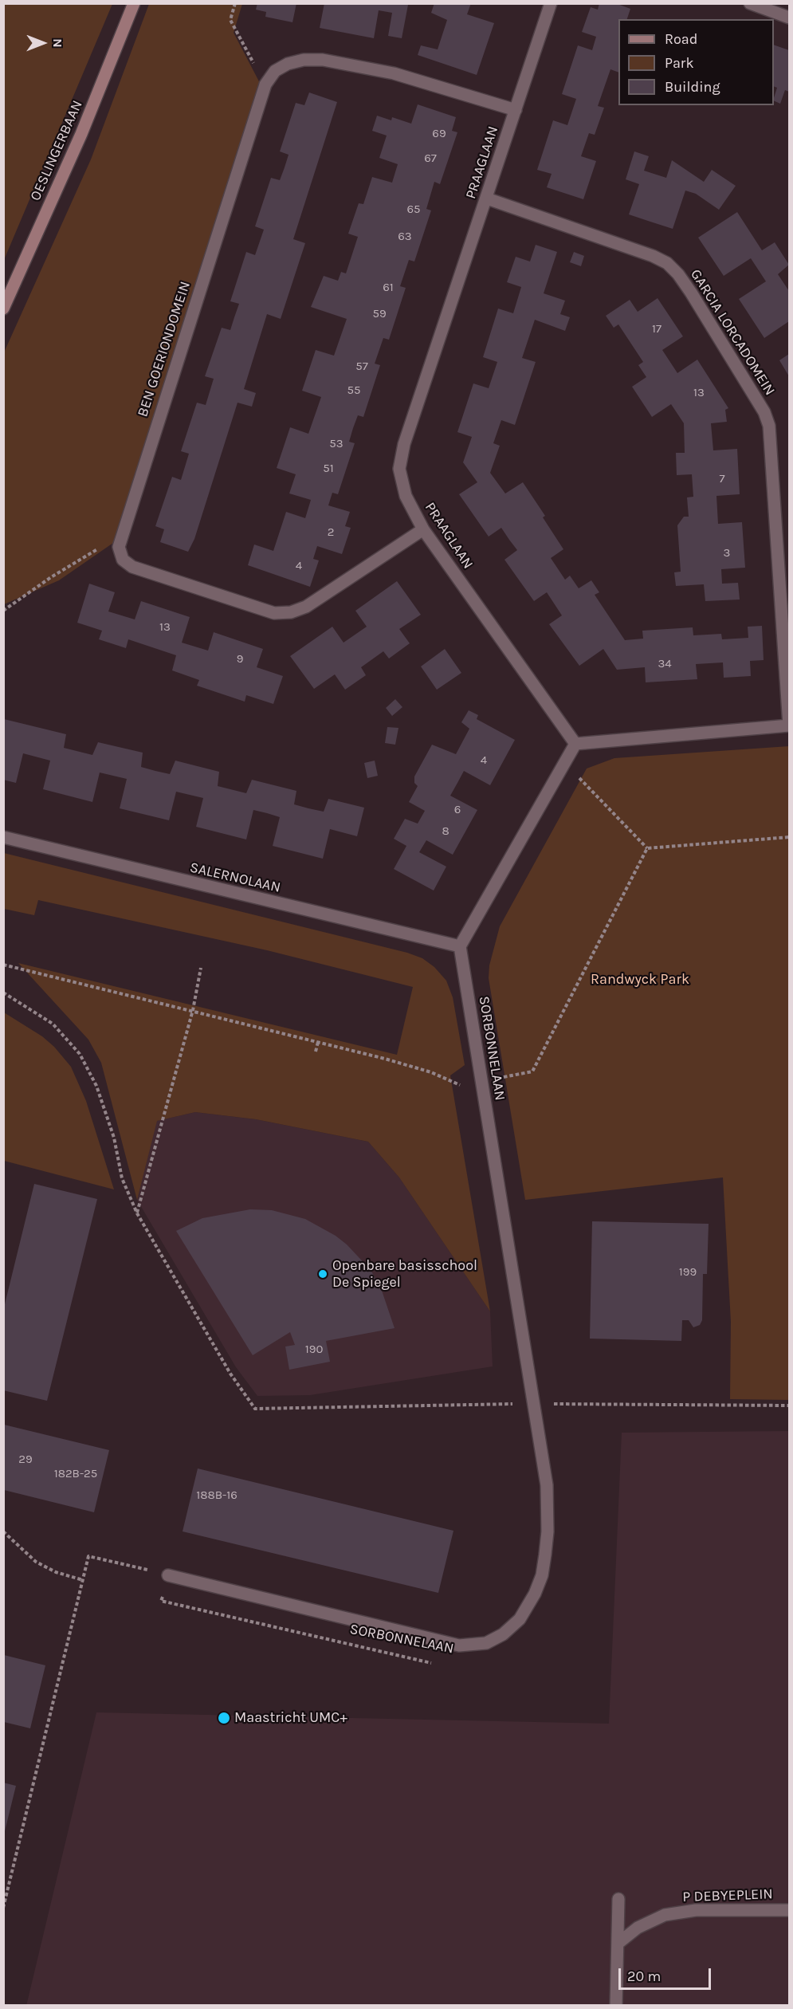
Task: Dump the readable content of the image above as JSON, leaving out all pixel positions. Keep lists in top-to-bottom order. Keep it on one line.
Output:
{"streets":{"main road":["OESLINGERBAAN"],"street":["PRAAGLAAN","GARCIA LORCADOMEIN","BEN GOERIONDOMEIN","SALERNOLAAN","SORBONNELAAN","P DEBYEPLEIN"]},"crossings":[["PRAAGLAAN","GARCIA LORCADOMEIN"],["PRAAGLAAN","BEN GOERIONDOMEIN"],["SALERNOLAAN","SORBONNELAAN"]],"parks":["Randwyck Park"],"places":["Openbare basisschool De Spiegel","Maastricht UMC+"],"house_numbers":["69","67","65","63","61","59","17","57","55","13","53","51","7","2","3","4","13","9","34","4","6","8","199","190","29","182B-25","188B-16"],"legend":["Road","Park","Building"],"scale_bar":"20 m","north":"right"}
